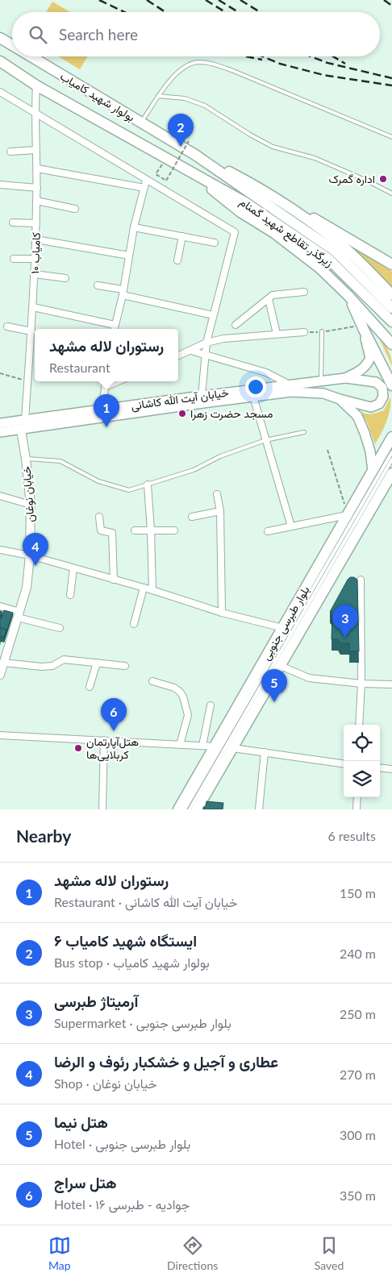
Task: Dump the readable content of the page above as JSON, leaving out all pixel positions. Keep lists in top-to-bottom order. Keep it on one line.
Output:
{"streets":{"main road":["بولوار شهید کامیاب","زیرگذر تقاطع شهید گمنام","خیابان آیت الله کاشانی","بلوار طبرسی جنوبی"],"street":["کامیاب ۱۰","خیابان نوغان"]},"crossings":[["بولوار شهید کامیاب","زیرگذر تقاطع شهید گمنام"],["بولوار شهید کامیاب","کامیاب ۱۰"],["کامیاب ۱۰","خیابان آیت الله کاشانی"],["خیابان آیت الله کاشانی","خیابان نوغان"],["خیابان آیت الله کاشانی","بلوار طبرسی جنوبی"]],"places":["اداره گمرک","مسجد حضرت زهرا","هتل‌آپارتمان کربلایی‌ها"],"page":{"search":"Search here","pins":["2","1","4","3","5","6"],"popup":["رستوران لاله مشهد","Restaurant"],"heading":["Nearby","6 results"],"list":[{"mark":"1","name":"رستوران لاله مشهد","note":"Restaurant · خیابان آیت الله کاشانی","value":"150 m"},{"mark":"2","name":"ایستگاه شهید کامیاب ۶","note":"Bus stop · بولوار شهید کامیاب","value":"240 m"},{"mark":"3","name":"آرمیتاژ طبرسی","note":"Supermarket · بلوار طبرسی جنوبی","value":"250 m"},{"mark":"4","name":"عطاری و آجیل و خشکبار رئوف و الرضا","note":"Shop · خیابان نوغان","value":"270 m"},{"mark":"5","name":"هتل نیما","note":"Hotel · بلوار طبرسی جنوبی","value":"300 m"},{"mark":"6","name":"هتل سراج","note":"Hotel · جوادیه - طبرسی ۱۶","value":"350 m"}],"nav":["Map","Directions","Saved"]}}
